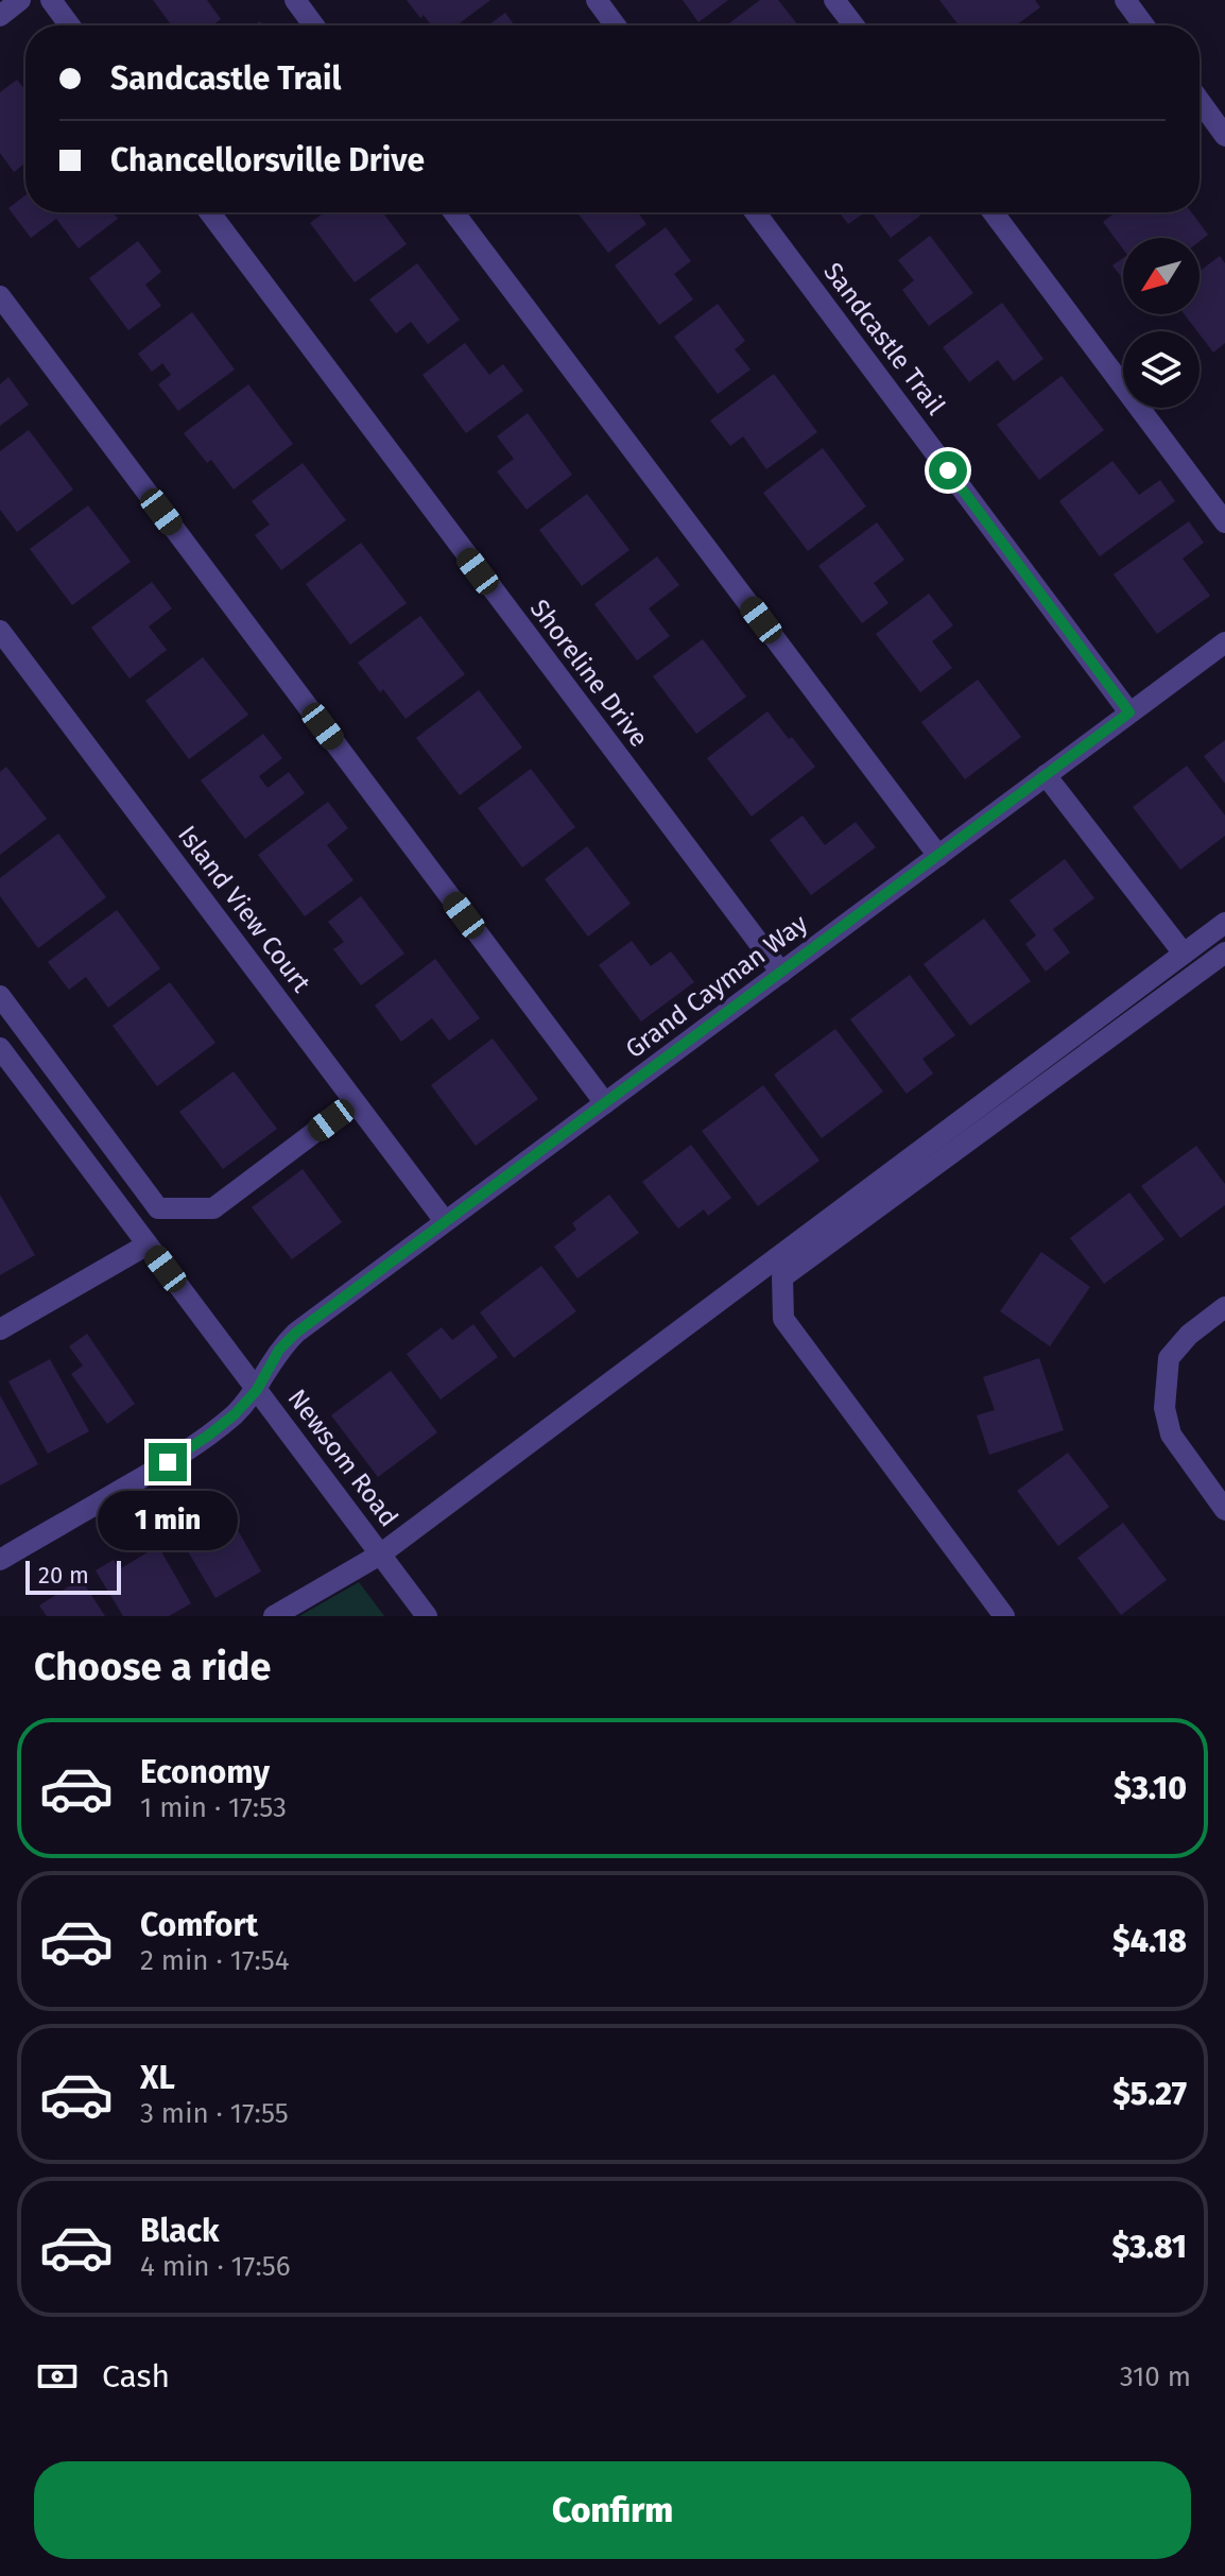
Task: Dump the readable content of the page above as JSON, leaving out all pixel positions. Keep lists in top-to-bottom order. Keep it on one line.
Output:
{"streets":{"street":["Sandcastle Trail","Shoreline Drive","Island View Court","Grand Cayman Way","Newsom Road"]},"crossings":[["Sandcastle Trail","Grand Cayman Way"],["Shoreline Drive","Grand Cayman Way"],["Island View Court","Grand Cayman Way"],["Grand Cayman Way","Newsom Road"]],"scale_bar":"20 m","north":"bottom left","page":{"banner":["Sandcastle Trail","Chancellorsville Drive"],"bubble":"1 min","scale":"20 m","heading":"Choose a ride","list":[{"name":"Economy","note":"1 min · 17:53","value":"$3.10"},{"name":"Comfort","note":"2 min · 17:54","value":"$4.18"},{"name":"XL","note":"3 min · 17:55","value":"$5.27"},{"name":"Black","note":"4 min · 17:56","value":"$3.81"}],"pay":["Cash","310 m"],"buttons":"Confirm"}}
